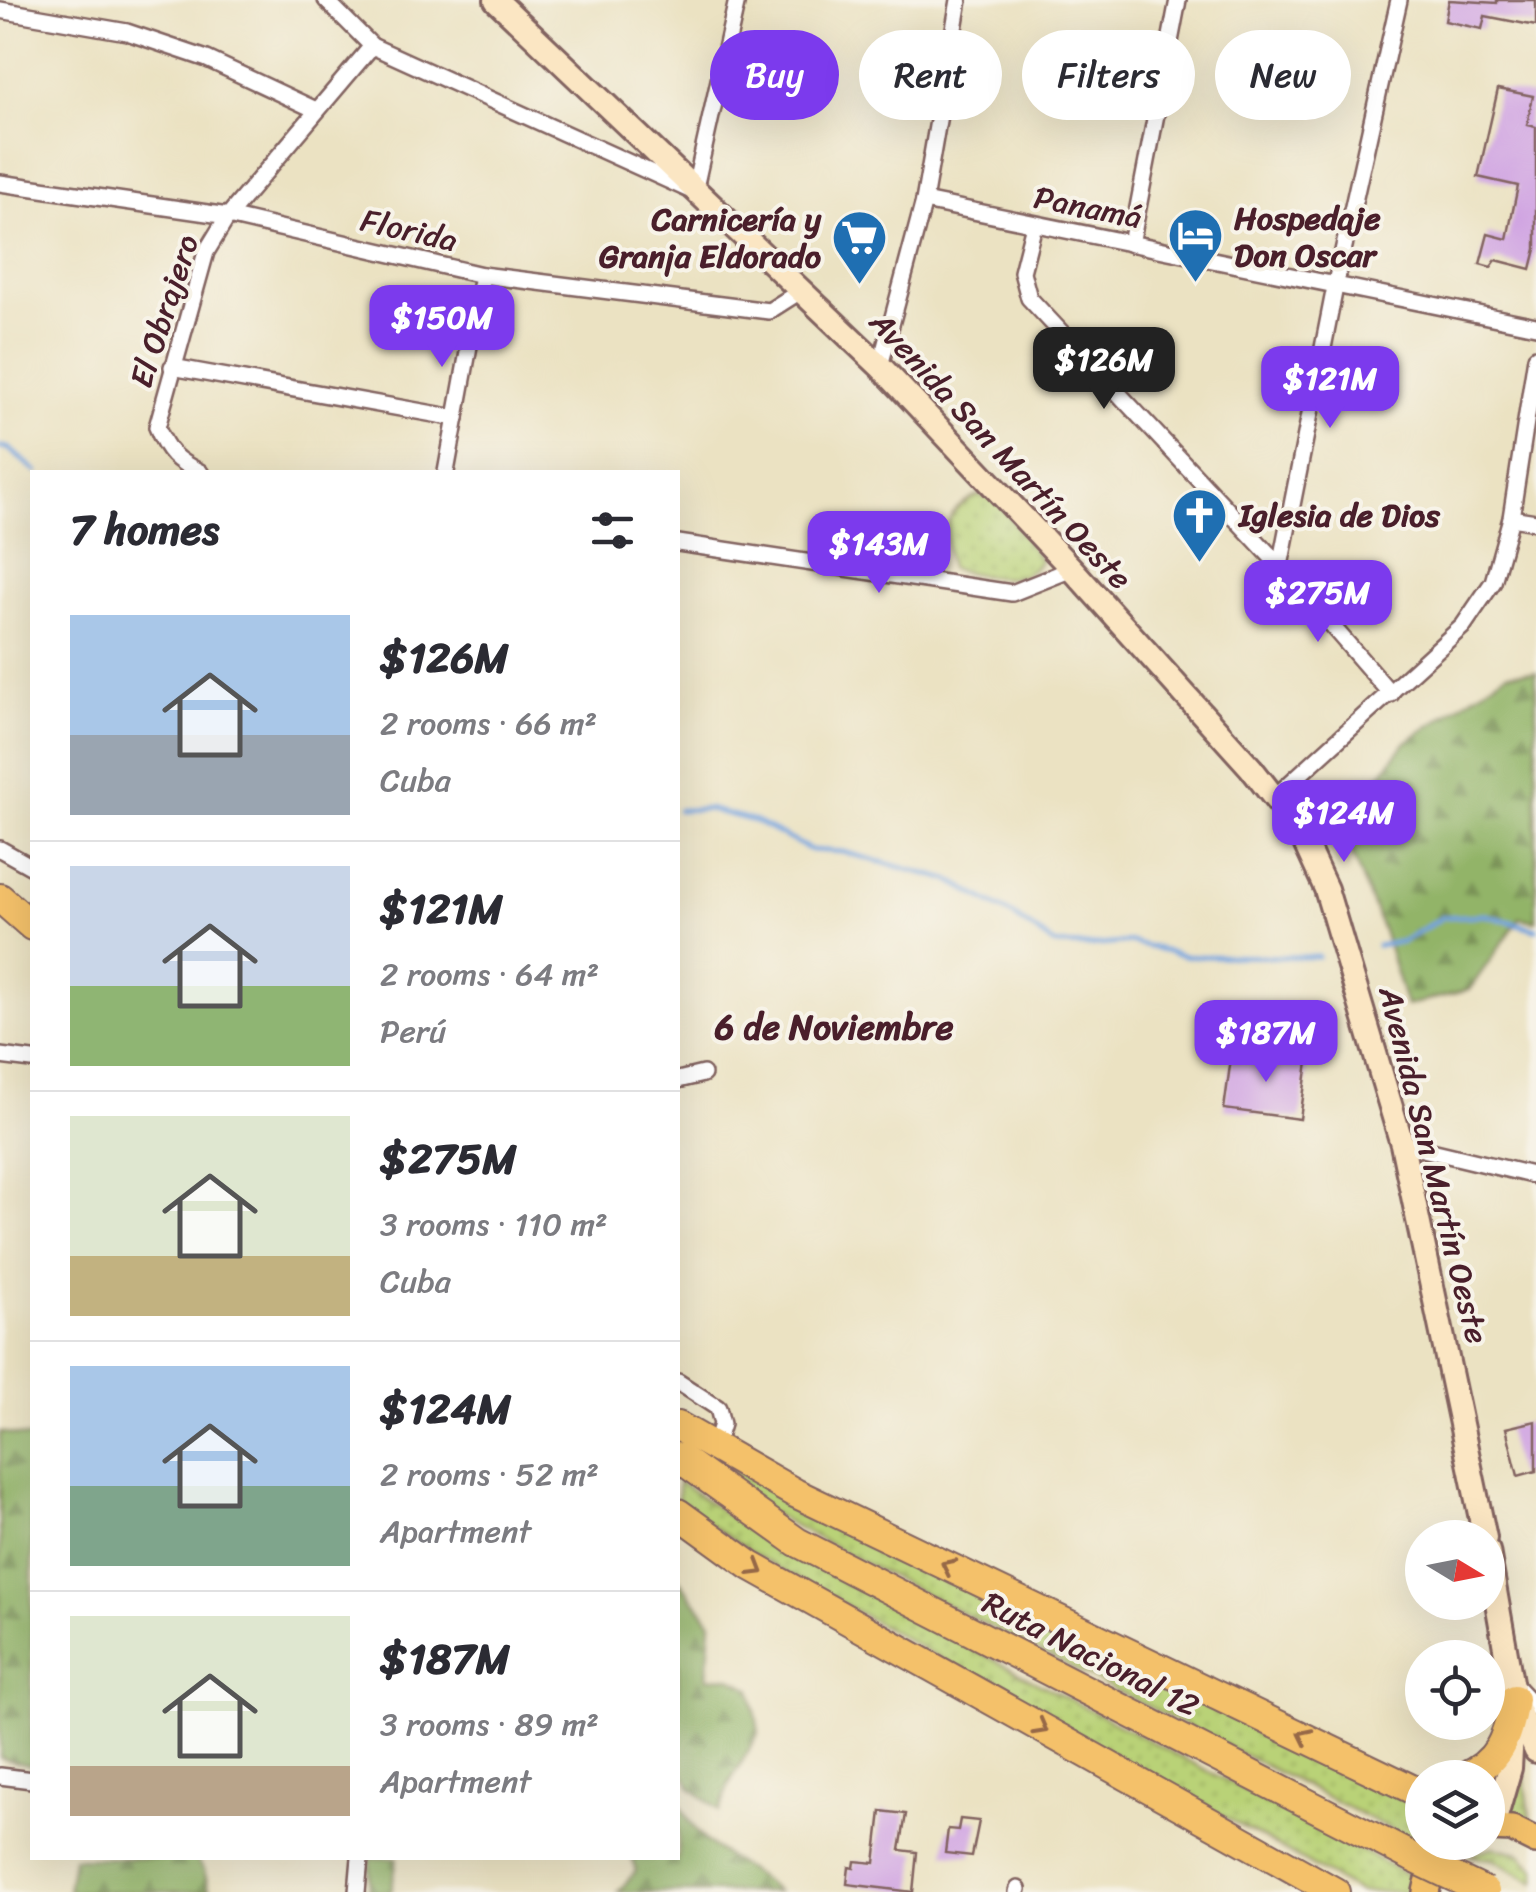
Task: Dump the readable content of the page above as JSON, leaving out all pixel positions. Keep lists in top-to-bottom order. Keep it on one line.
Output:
{"streets":{"highway":["Ruta Nacional 12"],"main road":["Avenida San Martín Oeste"],"street":["Panamá","Florida","El Obrajero"]},"crossings":[["Florida","El Obrajero"],["Florida","Avenida San Martín Oeste"]],"districts":["6 de Noviembre"],"places":{"hotel":["Hospedaje Don Oscar"],"supermarket":["Carnicería y Granja Eldorado"],"church":["Iglesia de Dios"]},"north":"right","page":{"chip":["Buy","Rent","Filters","New"],"price":["$150M","$126M","$121M","$143M","$275M","$124M","$187M"],"heading":"7 homes","list":[{"name":"$126M","note":"2 rooms · 66 m² · Cuba"},{"name":"$121M","note":"2 rooms · 64 m² · Perú"},{"name":"$275M","note":"3 rooms · 110 m² · Cuba"},{"name":"$124M","note":"2 rooms · 52 m² · Apartment"},{"name":"$187M","note":"3 rooms · 89 m² · Apartment"}]}}
